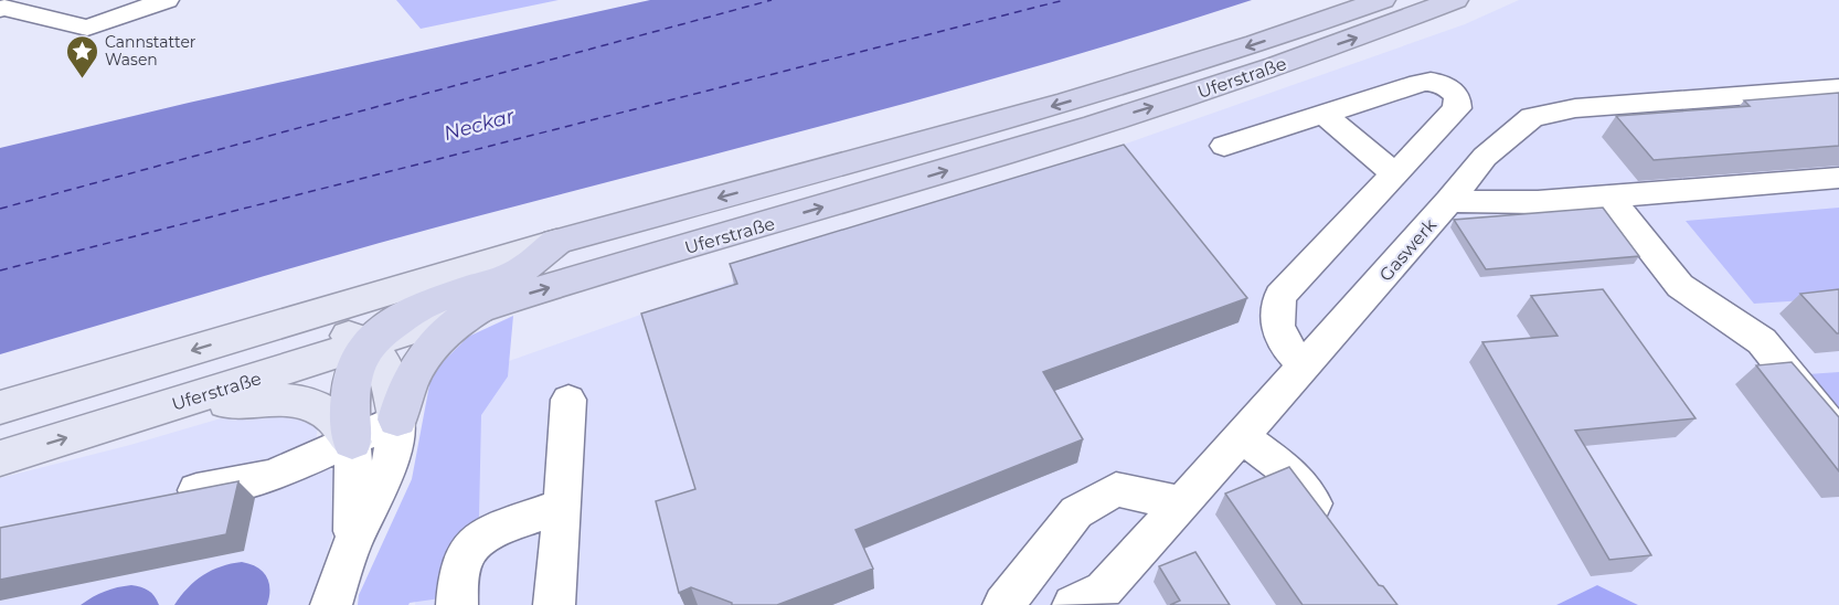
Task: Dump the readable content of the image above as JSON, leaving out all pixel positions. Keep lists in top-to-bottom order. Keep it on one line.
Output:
{"streets":{"highway":["Uferstraße"],"street":["Gaswerk"]},"water":["Neckar"],"places":{"place":["Cannstatter Wasen"]}}
